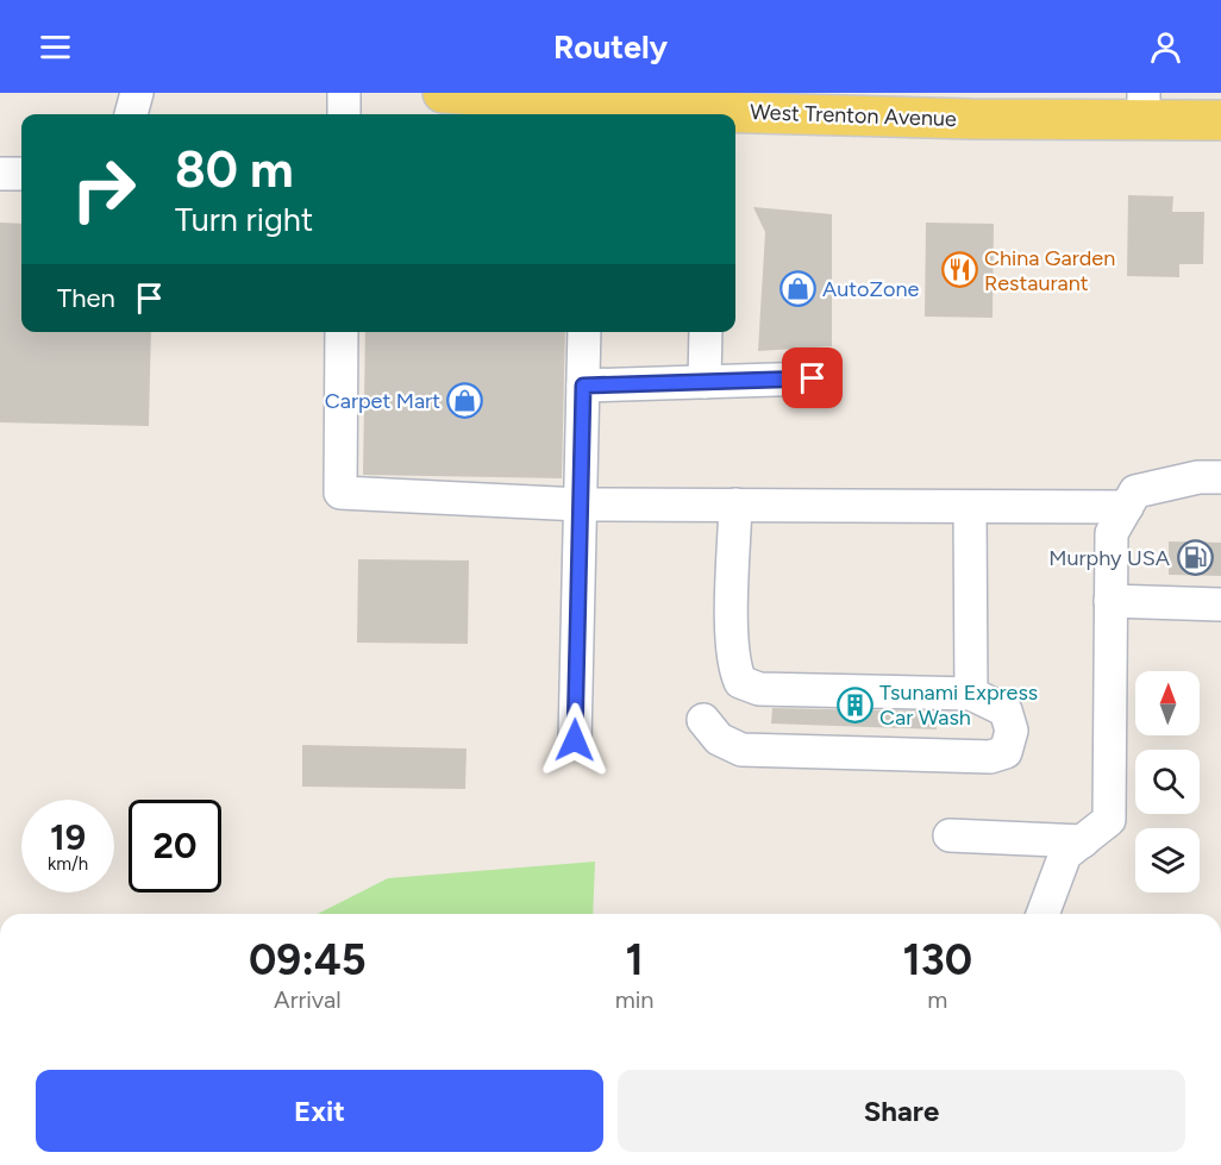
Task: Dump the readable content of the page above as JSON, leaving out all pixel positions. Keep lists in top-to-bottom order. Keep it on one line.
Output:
{"streets":{"main road":["West Trenton Avenue"]},"places":{"restaurant":["China Garden Restaurant"],"shop":["AutoZone","Carpet Mart"],"fuel station":["Murphy USA"],"building":["Tsunami Express Car Wash"]},"north":"top","page":{"header":"Routely","turn":["80 m","Turn right"],"then":"Then","speed":"19 km/h","limit":"20","eta":["09:45","Arrival","1","min","130","m"],"buttons":["Exit","Share"]}}
